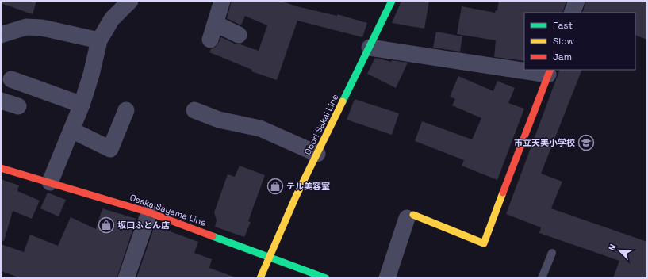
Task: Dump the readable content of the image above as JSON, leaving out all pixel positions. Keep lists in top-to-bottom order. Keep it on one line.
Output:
{"streets":{"main road":["Obori Sakai Line","Osaka Sayama Line"]},"crossings":[["Obori Sakai Line","Osaka Sayama Line"]],"places":{"school or university":["市立天美小学校"],"shop":["テル美容室","坂口ふとん店"]},"legend":["Fast","Slow","Jam"],"north":"top left"}
